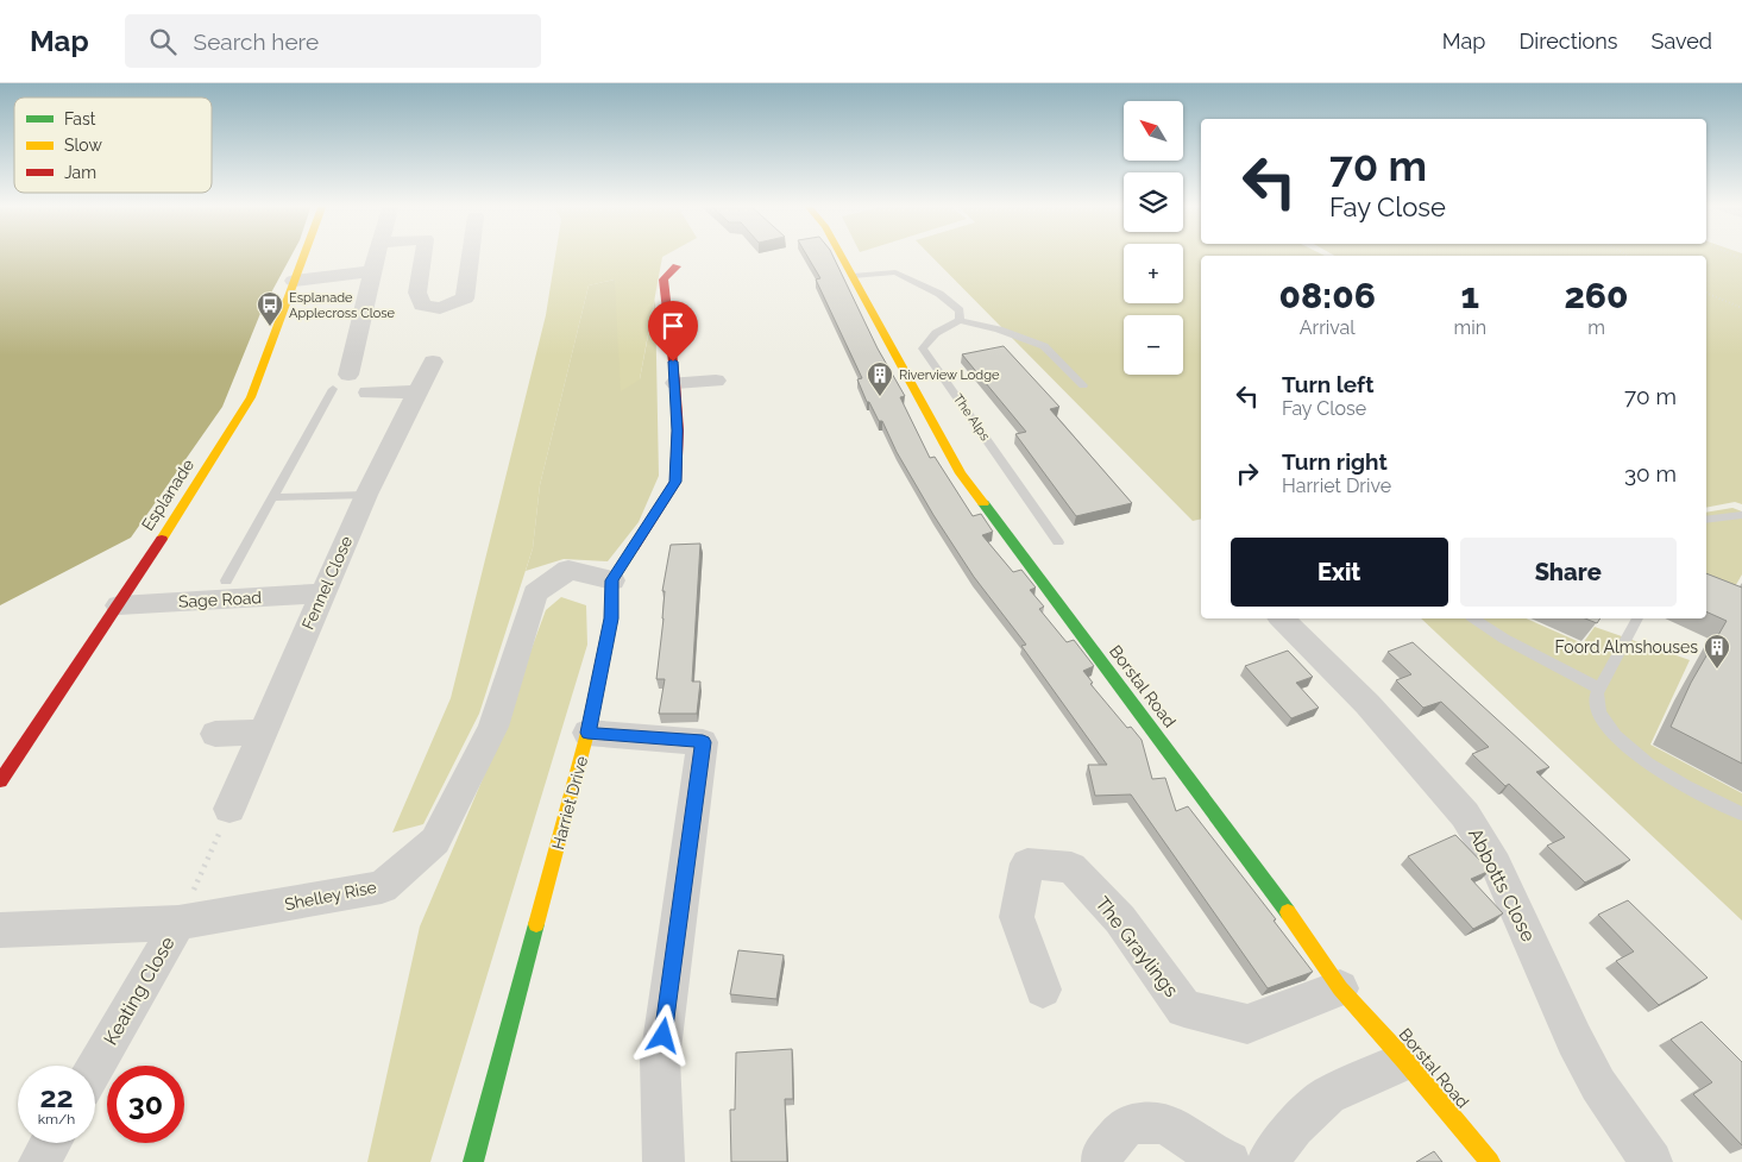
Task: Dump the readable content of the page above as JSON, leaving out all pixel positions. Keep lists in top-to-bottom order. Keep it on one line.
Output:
{"streets":{"street":["Esplanade","Fennel Close","Sage Road","Borstal Road","Harriet Drive","Abbotts Close","Shelley Rise","The Graylings","Keating Close"],"lane":["The Alps"]},"crossings":[["Esplanade","Sage Road"],["Fennel Close","Sage Road"],["Borstal Road","The Graylings"],["Harriet Drive","Shelley Rise"],["Shelley Rise","Keating Close"]],"places":{"bus stop":["Esplanade Applecross Close"],"building":["Riverview Lodge","Foord Almshouses"]},"legend":["Fast","Slow","Jam"],"north":"top left","page":{"header":"Map","search":"Search here","nav":["Map","Directions","Saved"],"map_buttons":["+","−"],"turn":["70 m","Fay Close"],"eta":["08:06","Arrival","1","min","260","m"],"list":[{"name":"Turn left","note":"Fay Close","value":"70 m"},{"name":"Turn right","note":"Harriet Drive","value":"30 m"}],"buttons":["Exit","Share"],"speed":"22 km/h","limit":"30"}}
